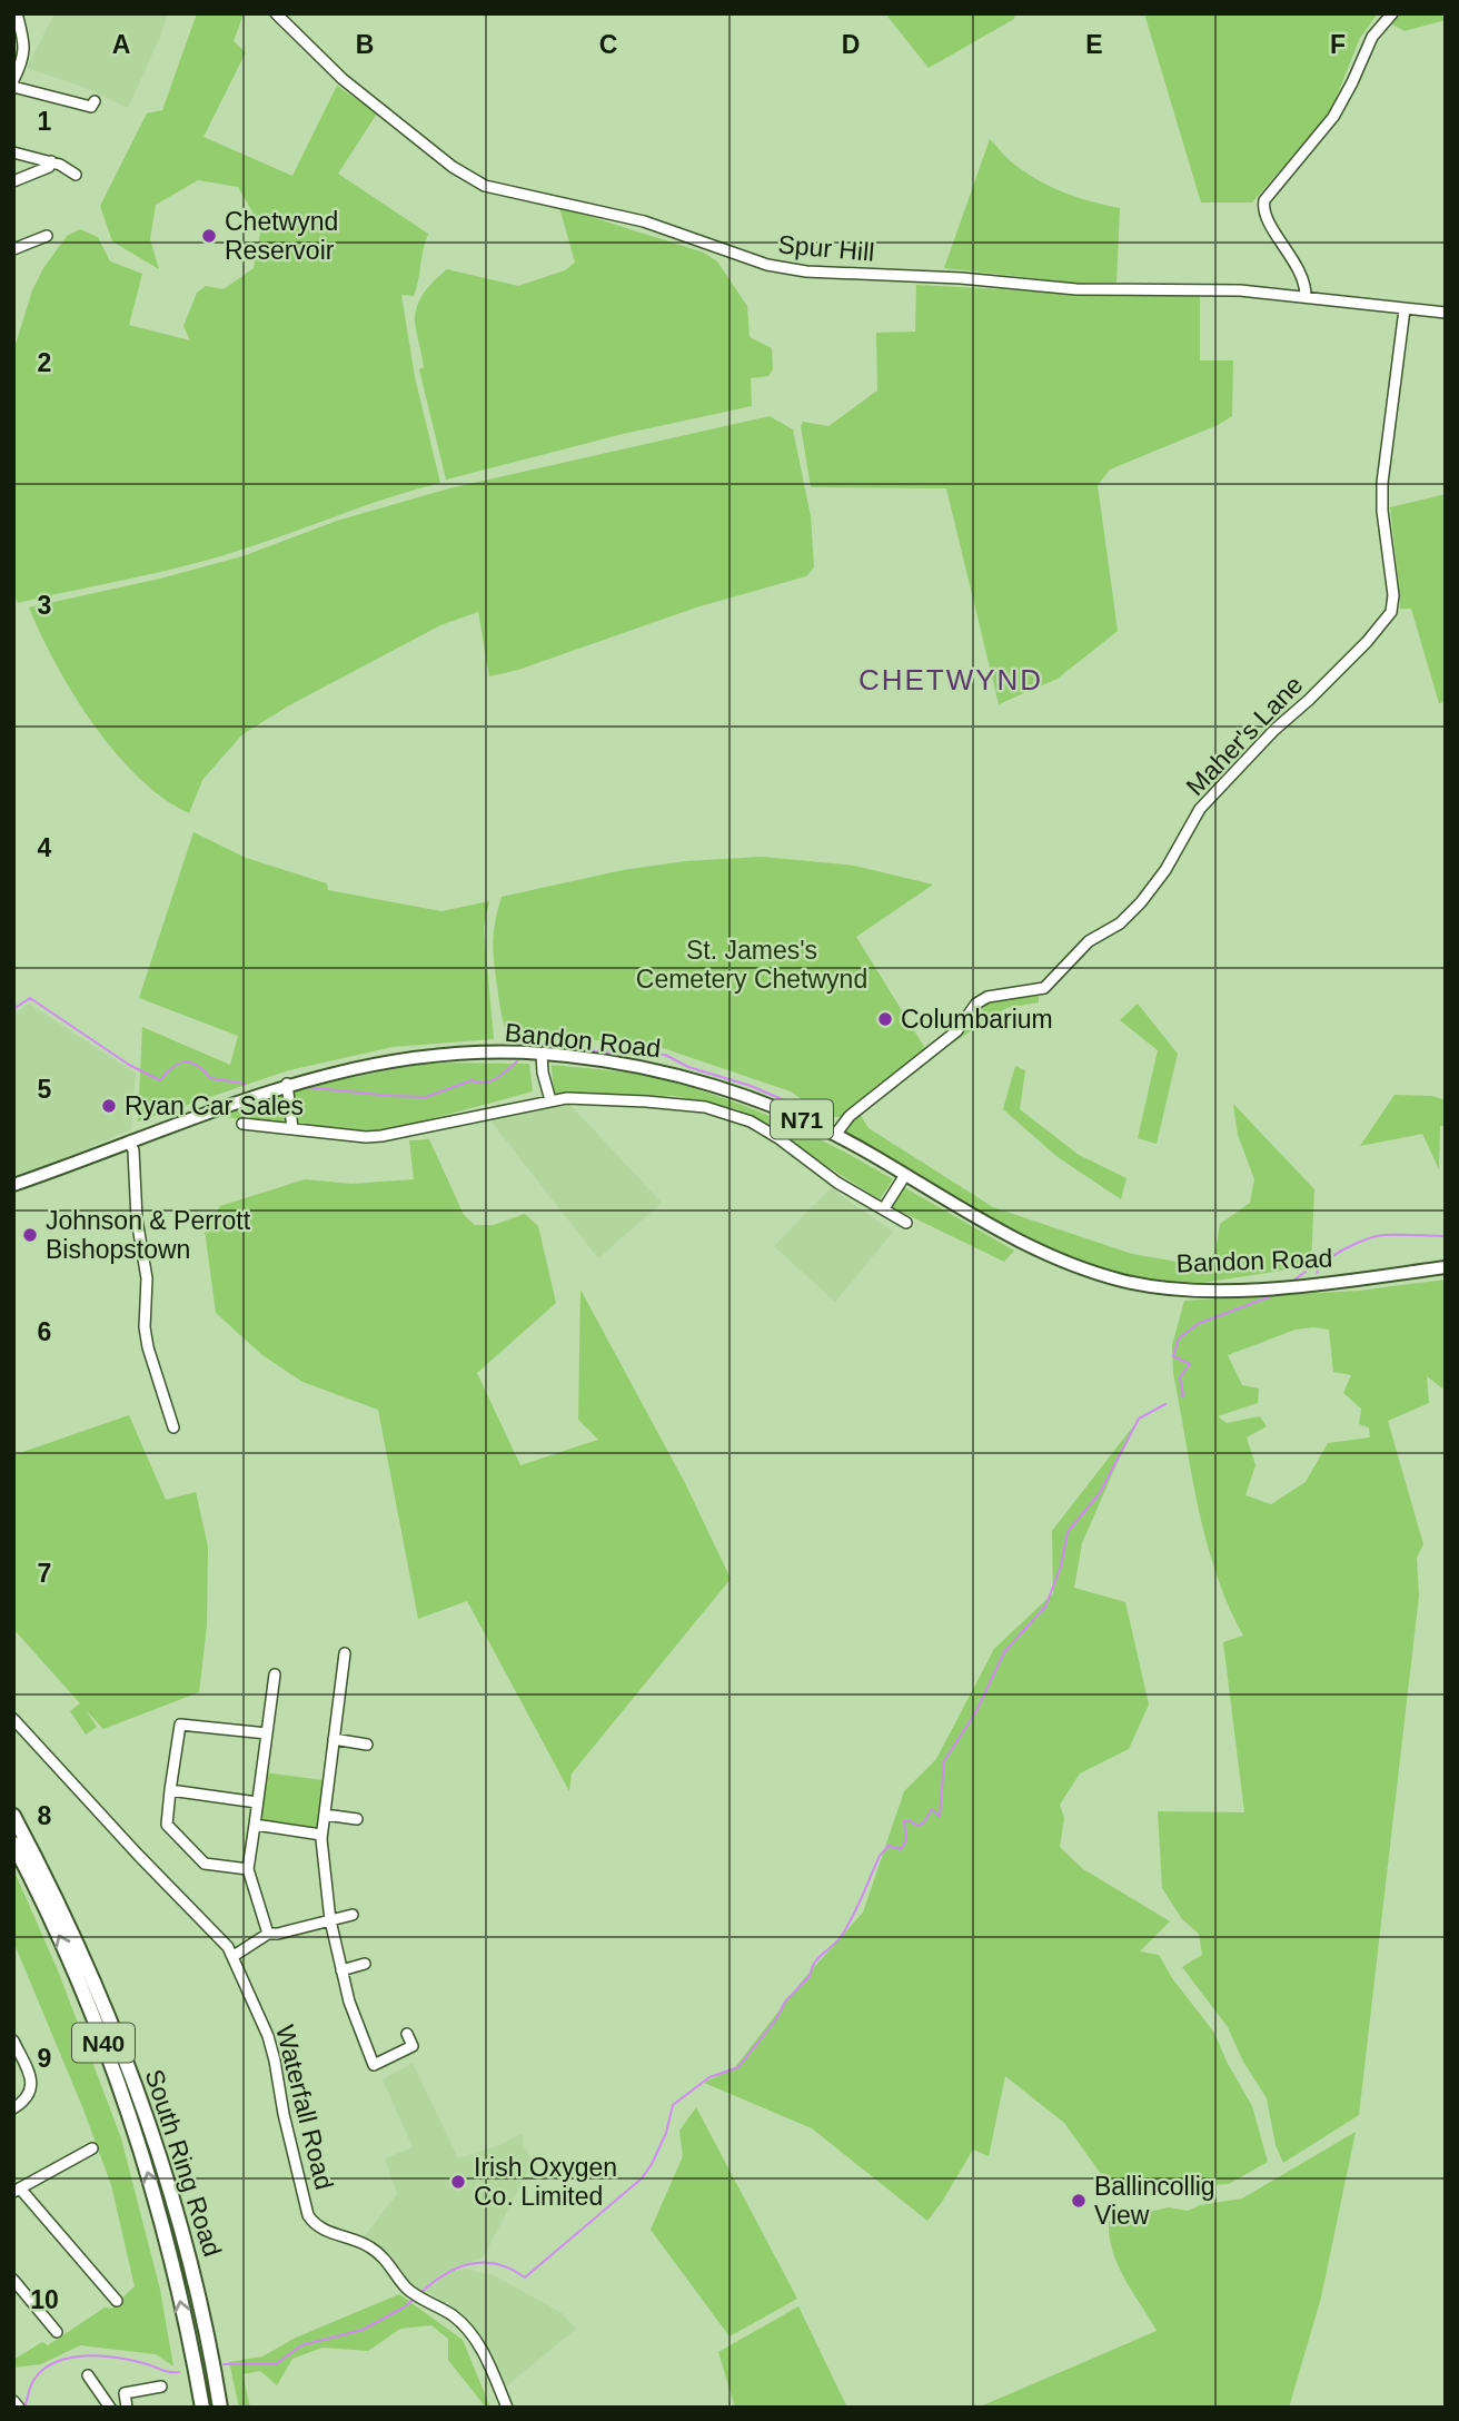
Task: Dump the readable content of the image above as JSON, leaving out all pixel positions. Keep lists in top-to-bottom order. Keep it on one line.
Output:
{"streets":{"highway":["N40","South Ring Road"],"main road":["Bandon Road","N71"],"street":["Spur Hill","Maher's Lane","Waterfall Road"]},"crossings":[["Spur Hill","Maher's Lane"],["Maher's Lane","Bandon Road"]],"districts":["CHETWYND"],"parks":["St. James's Cemetery Chetwynd"],"places":["Chetwynd Reservoir","Columbarium","Ryan Car Sales","Johnson & Perrott Bishopstown","Irish Oxygen Co. Limited","Ballincollig View"],"grid":{"columns":["A","B","C","D","E","F"],"rows":["1","2","3","4","5","6","7","8","9","10"]}}
